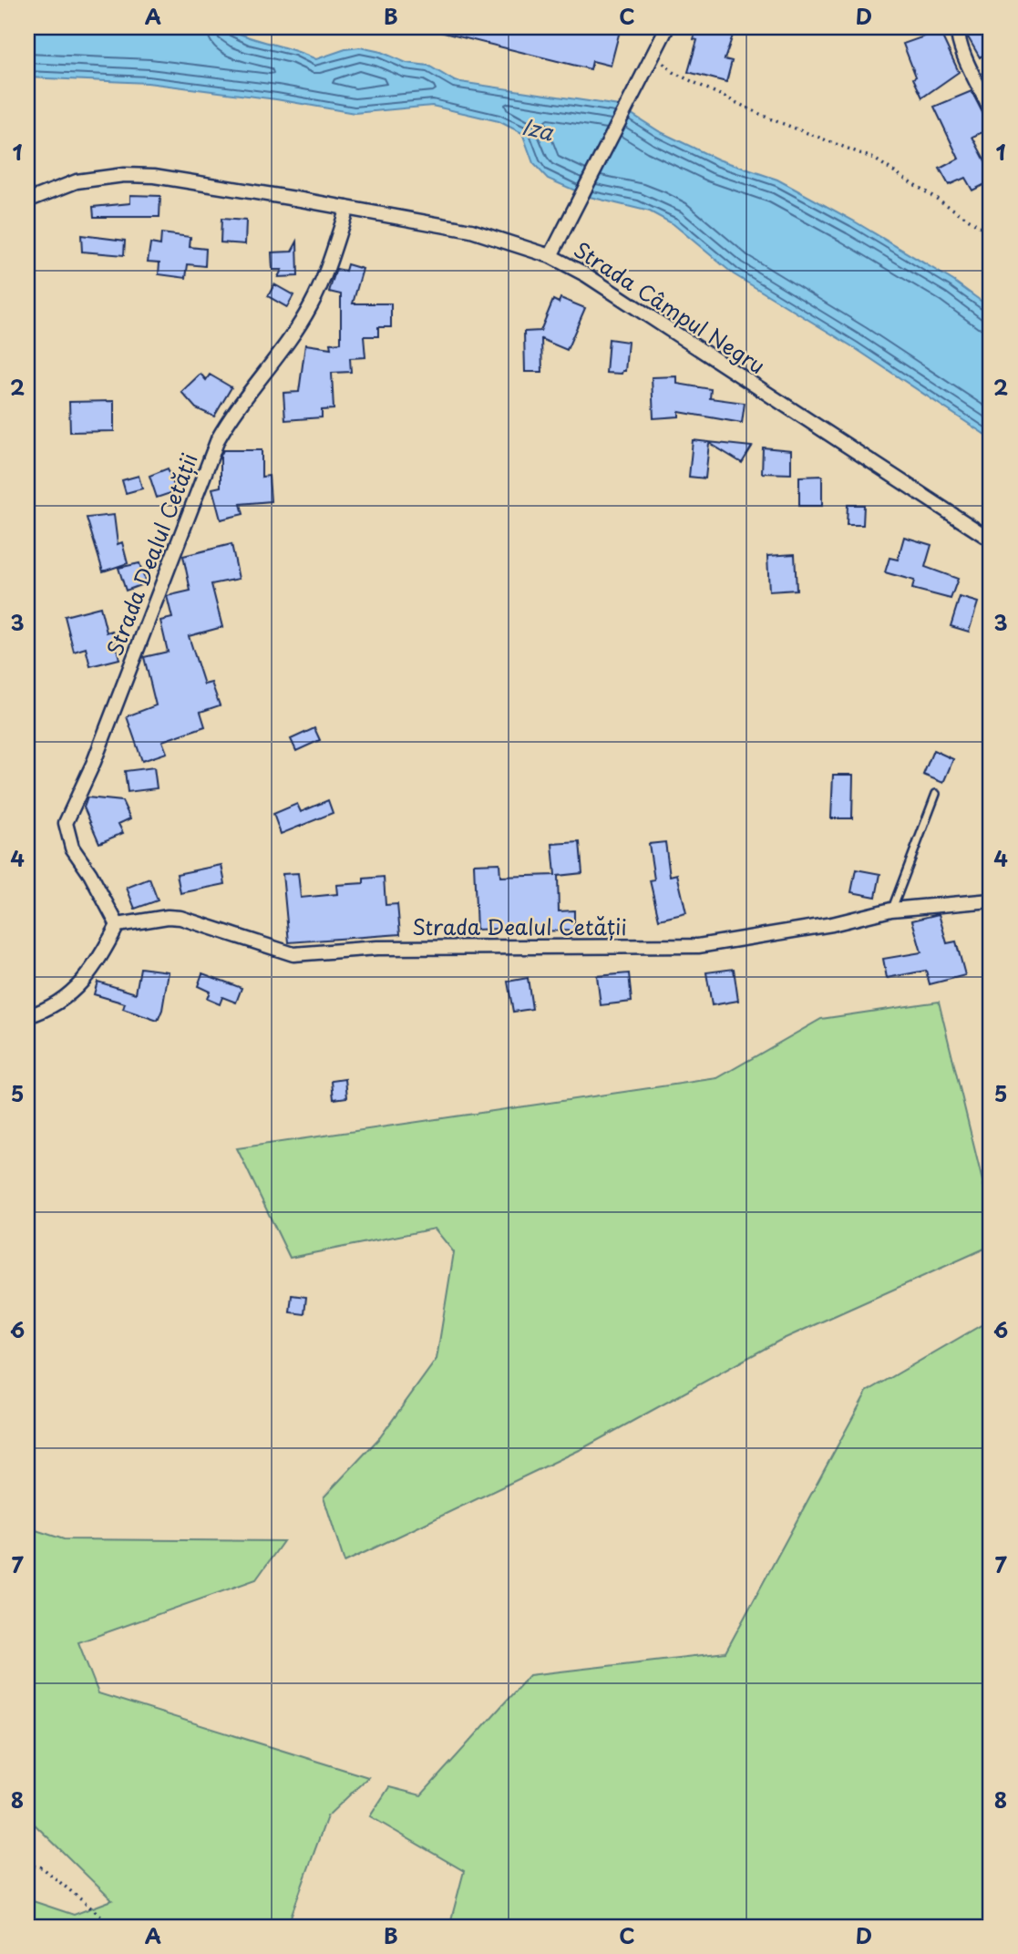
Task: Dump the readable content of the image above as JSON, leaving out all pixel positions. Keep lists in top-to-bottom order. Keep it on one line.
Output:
{"streets":{"street":["Strada Câmpul Negru","Strada Dealul Cetății"]},"crossings":[["Strada Câmpul Negru","Strada Dealul Cetății"]],"water":["Iza"],"grid":{"columns":["A","B","C","D"],"rows":["1","2","3","4","5","6","7","8"]}}
